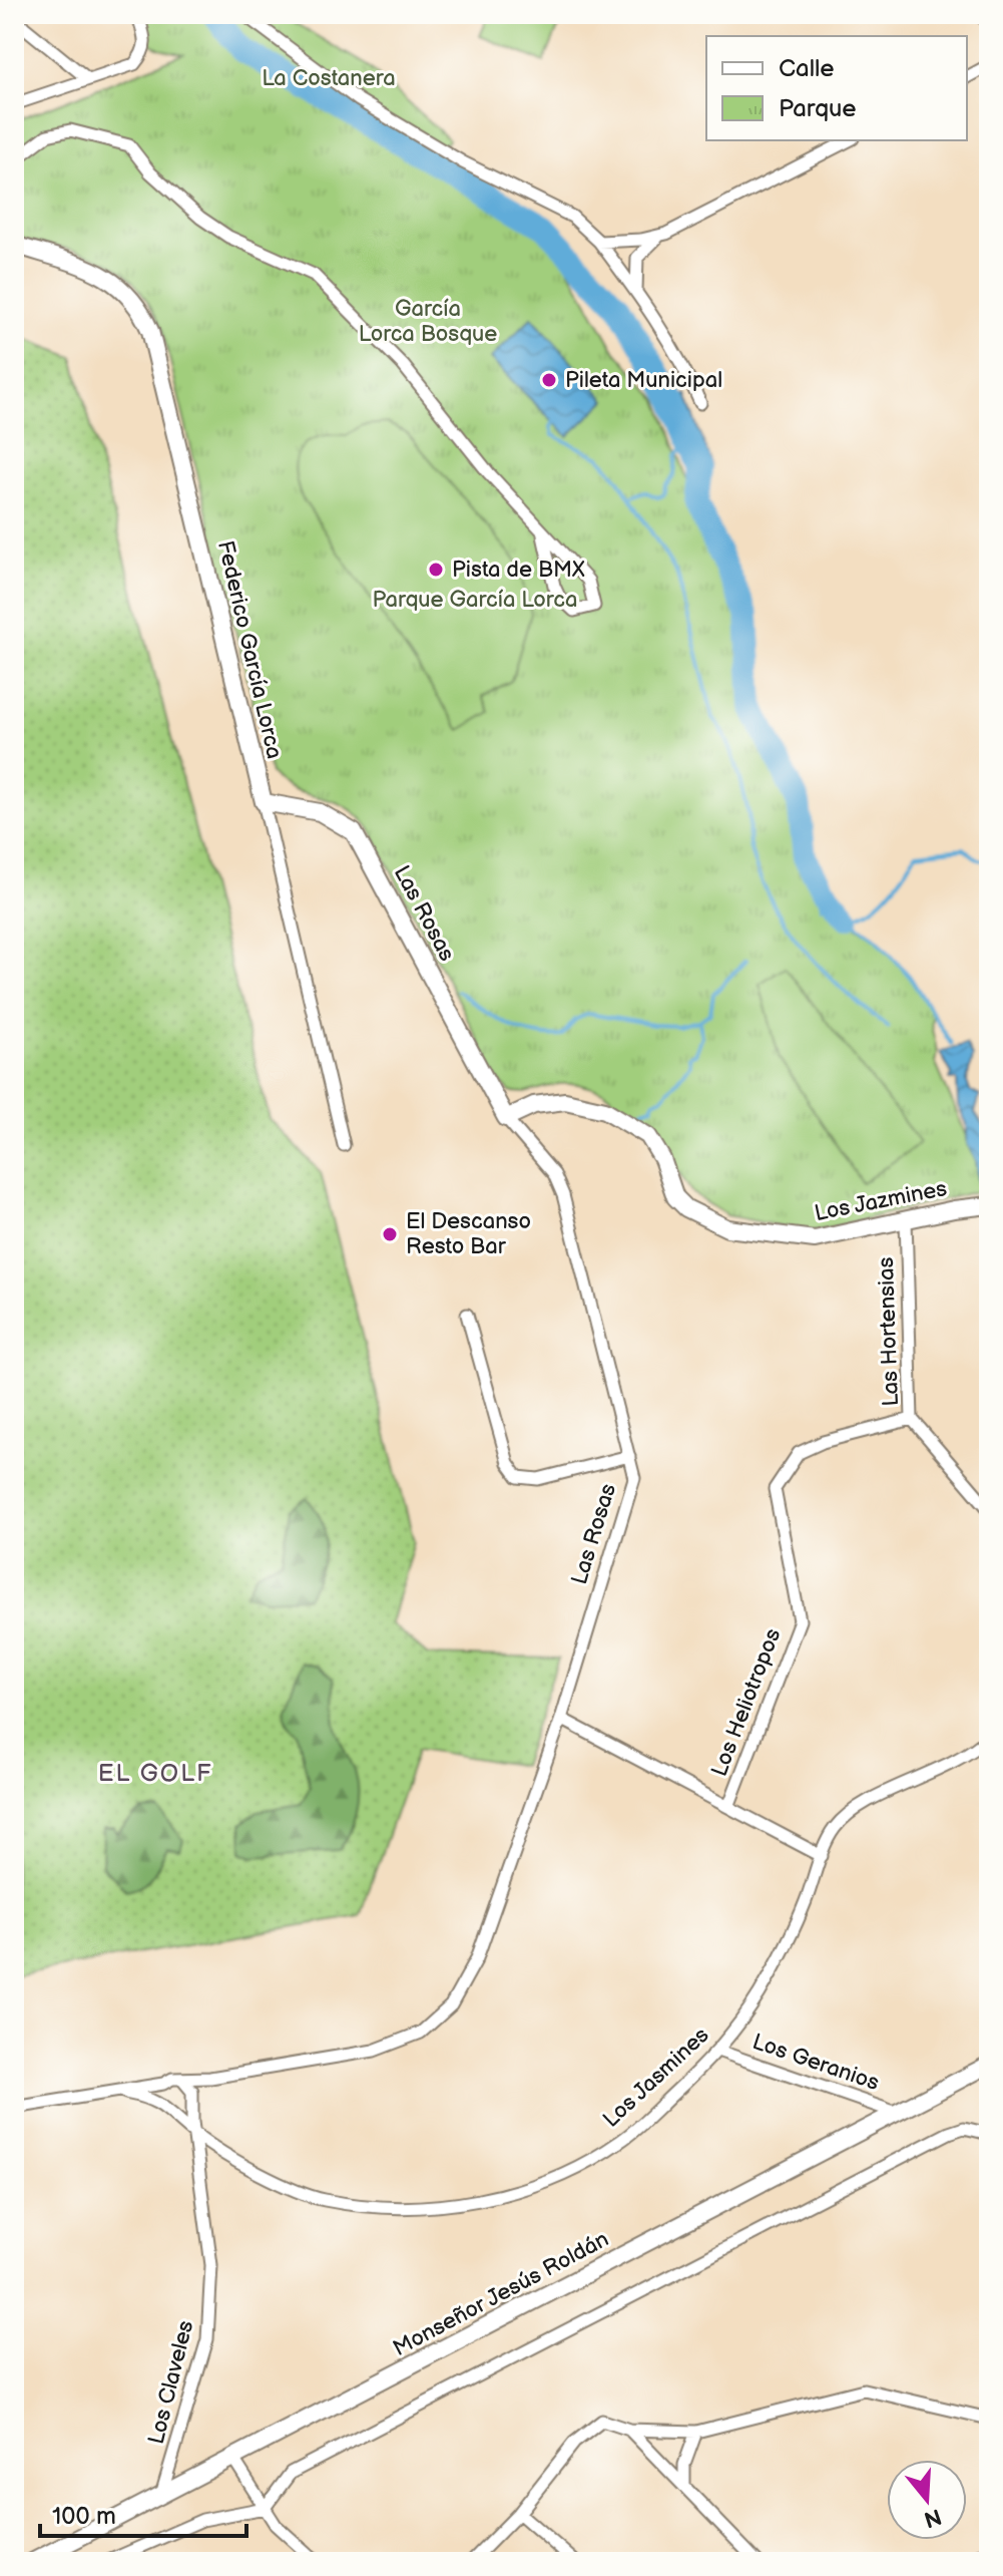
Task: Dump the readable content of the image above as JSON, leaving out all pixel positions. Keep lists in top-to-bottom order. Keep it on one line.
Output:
{"streets":{"street":["Federico García Lorca","Las Rosas","Los Jazmines","Las Hortensias","Los Heliotropos","Los Geranios","Los Jasmines","Monseñor Jesús Roldán","Los Claveles"]},"crossings":[["Federico García Lorca","Las Rosas"],["Las Rosas","Los Jazmines"],["Las Rosas","Los Jasmines"],["Las Rosas","Los Claveles"],["Los Jazmines","Las Hortensias"],["Las Hortensias","Los Heliotropos"],["Los Geranios","Los Jasmines"],["Los Geranios","Monseñor Jesús Roldán"],["Los Jasmines","Los Claveles"],["Monseñor Jesús Roldán","Los Claveles"]],"districts":["EL GOLF"],"parks":["La Costanera","García Lorca Bosque","Parque García Lorca"],"places":["Pileta Municipal","Pista de BMX","El Descanso Resto Bar"],"legend":["Calle","Parque"],"scale_bar":"100 m","north":"bottom"}
